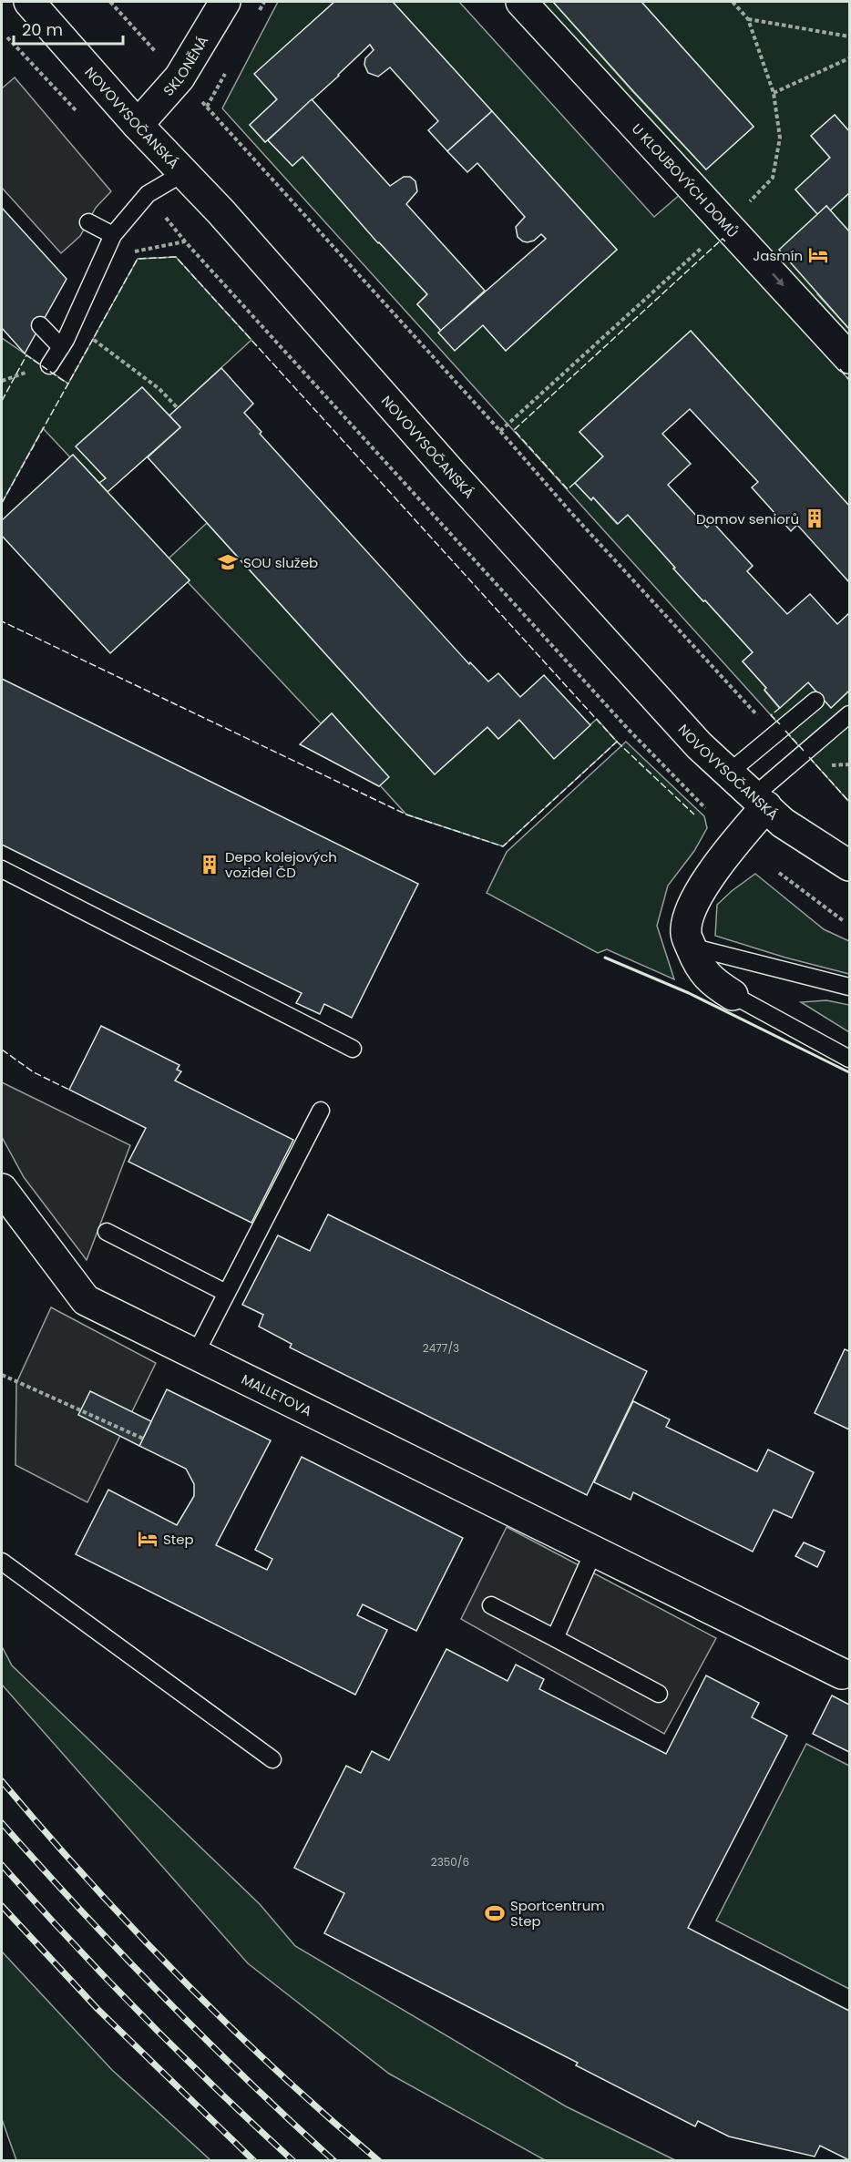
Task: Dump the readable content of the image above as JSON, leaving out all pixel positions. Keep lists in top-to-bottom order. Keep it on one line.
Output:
{"streets":{"street":["SKLONĚNÁ","NOVOVYSOČANSKÁ","U KLOUBOVÝCH DOMŮ","MALLETOVA"]},"crossings":[["SKLONĚNÁ","NOVOVYSOČANSKÁ"]],"one_way":["U KLOUBOVÝCH DOMŮ"],"places":{"hotel":["Jasmín","Step"],"building":["Domov seniorů","Depo kolejových vozidel ČD"],"school or university":["SOU služeb"],"sports":["Sportcentrum Step"]},"house_numbers":["2477/3","2350/6"],"scale_bar":"20 m"}
